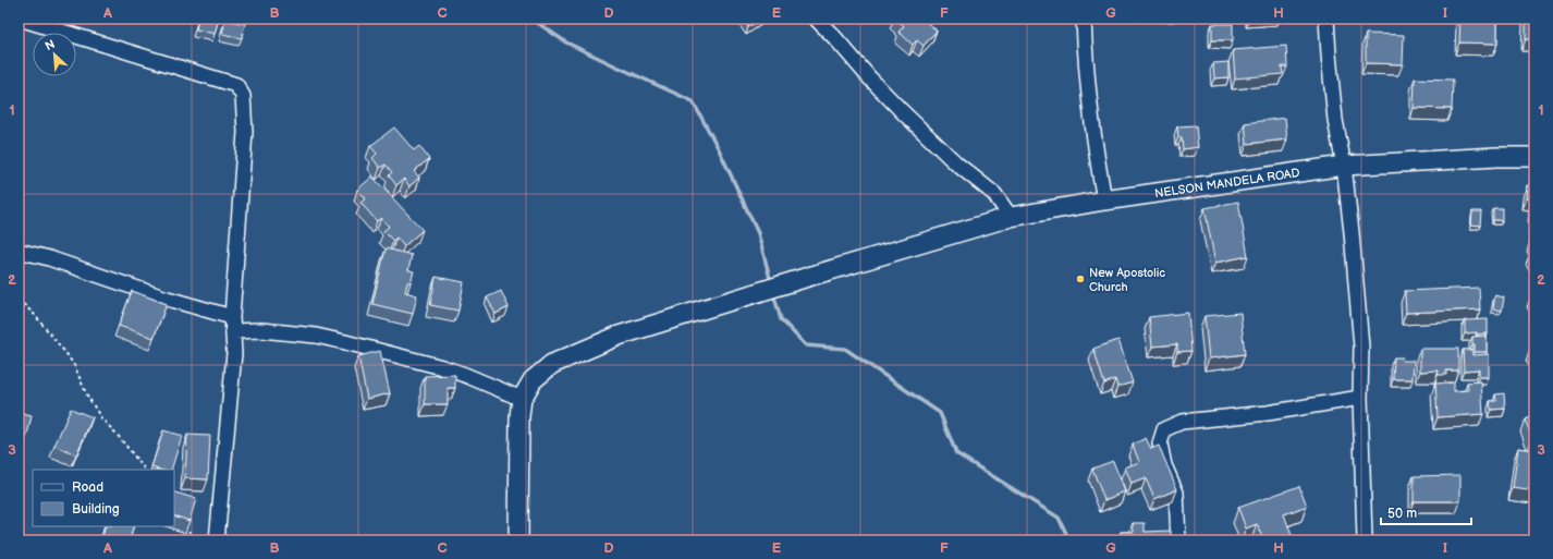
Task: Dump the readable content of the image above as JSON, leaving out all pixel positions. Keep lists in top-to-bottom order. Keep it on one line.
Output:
{"streets":{"street":["NELSON MANDELA ROAD"]},"places":["New Apostolic Church"],"legend":["Road","Building"],"scale_bar":"50 m","north":"top left","grid":{"columns":["A","B","C","D","E","F","G","H","I"],"rows":["1","2","3"]}}
